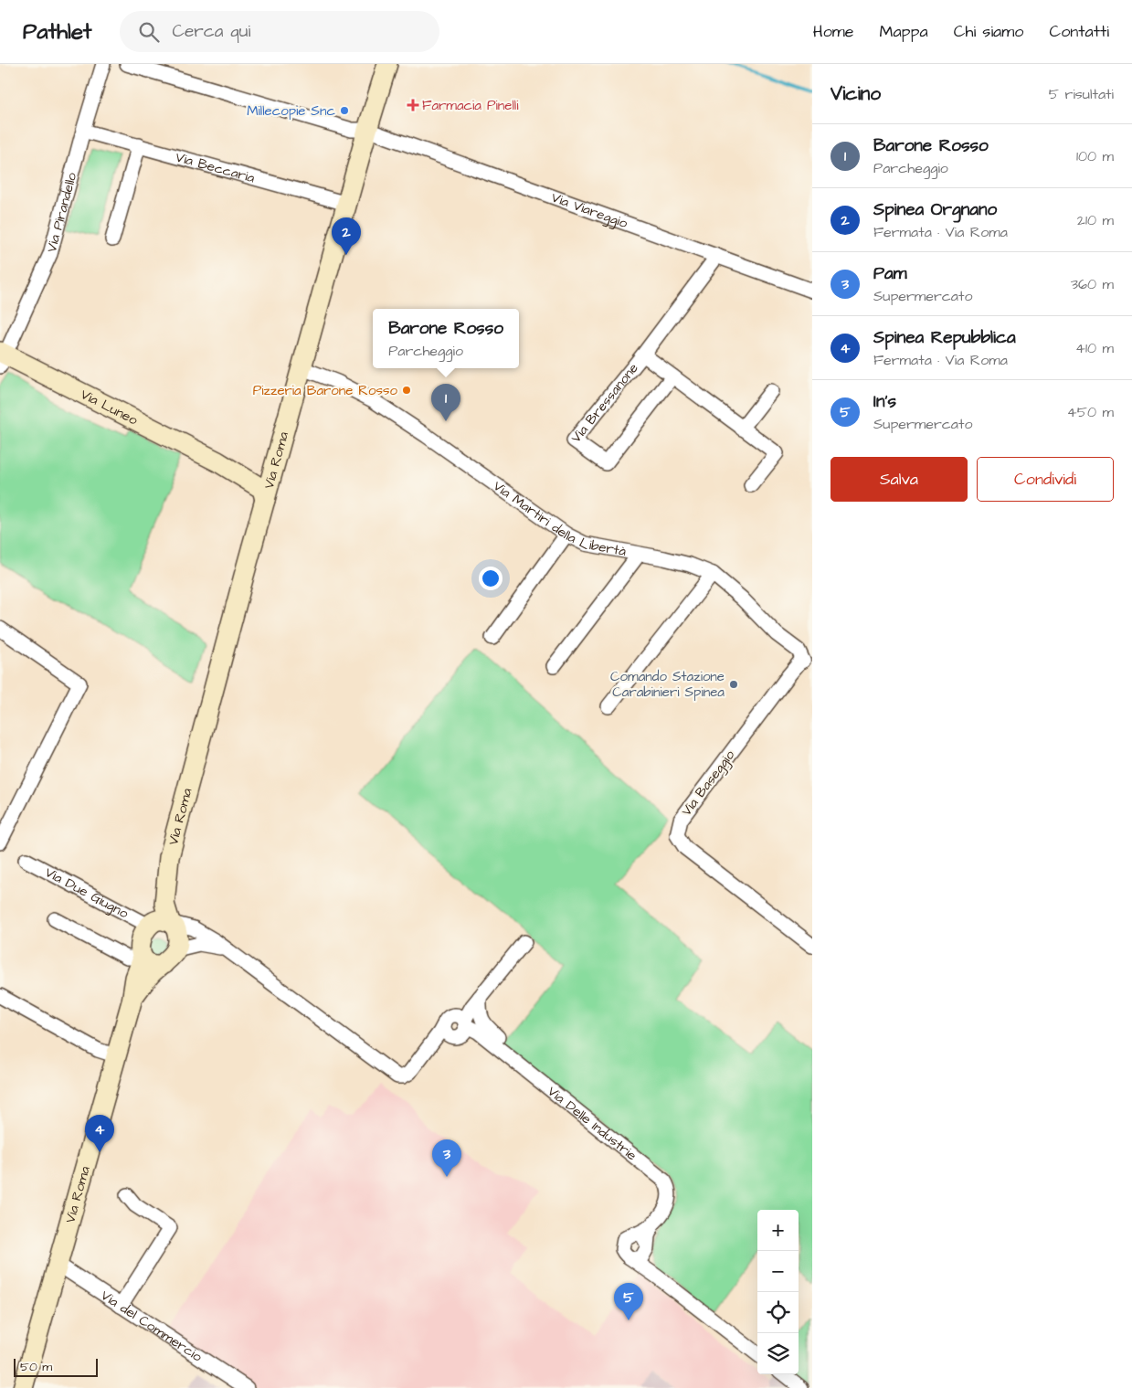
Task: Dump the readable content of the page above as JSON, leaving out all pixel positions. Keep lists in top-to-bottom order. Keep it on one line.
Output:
{"streets":{"street":["Via Beccaria","Via Viareggio","Via Pirandello","Via Bressanone","Via Luneo","Via Roma","Via Martiri della Libertà","Via Baseggio","Via Due Giugno","Via Delle Industrie","Via del Commercio"]},"crossings":[["Via Beccaria","Via Pirandello"],["Via Beccaria","Via Roma"],["Via Viareggio","Via Bressanone"],["Via Viareggio","Via Roma"],["Via Pirandello","Via Luneo"],["Via Luneo","Via Roma"],["Via Roma","Via Martiri della Libertà"],["Via Roma","Via Due Giugno"],["Via Roma","Via del Commercio"],["Via Martiri della Libertà","Via Baseggio"]],"places":{"health":["Farmacia Pinelli"],"other":["Millecopie Snc","Pizzeria Barone Rosso","Comando Stazione Carabinieri Spinea"]},"scale_bar":"50 m","page":{"header":"Pathlet","search":"Cerca qui","nav":["Home","Mappa","Chi siamo","Contatti"],"heading":["Vicino","5 risultati"],"list":[{"mark":"1","name":"Barone Rosso","note":"Parcheggio","value":"100 m"},{"mark":"2","name":"Spinea Orgnano","note":"Fermata · Via Roma","value":"210 m"},{"mark":"3","name":"Pam","note":"Supermercato","value":"360 m"},{"mark":"4","name":"Spinea Repubblica","note":"Fermata · Via Roma","value":"410 m"},{"mark":"5","name":"In's","note":"Supermercato","value":"450 m"}],"pins":["2","1","4","3","5"],"popup":["Barone Rosso","Parcheggio"],"buttons":["Salva","Condividi"],"map_buttons":["+","−"],"scale":"50 m"}}
